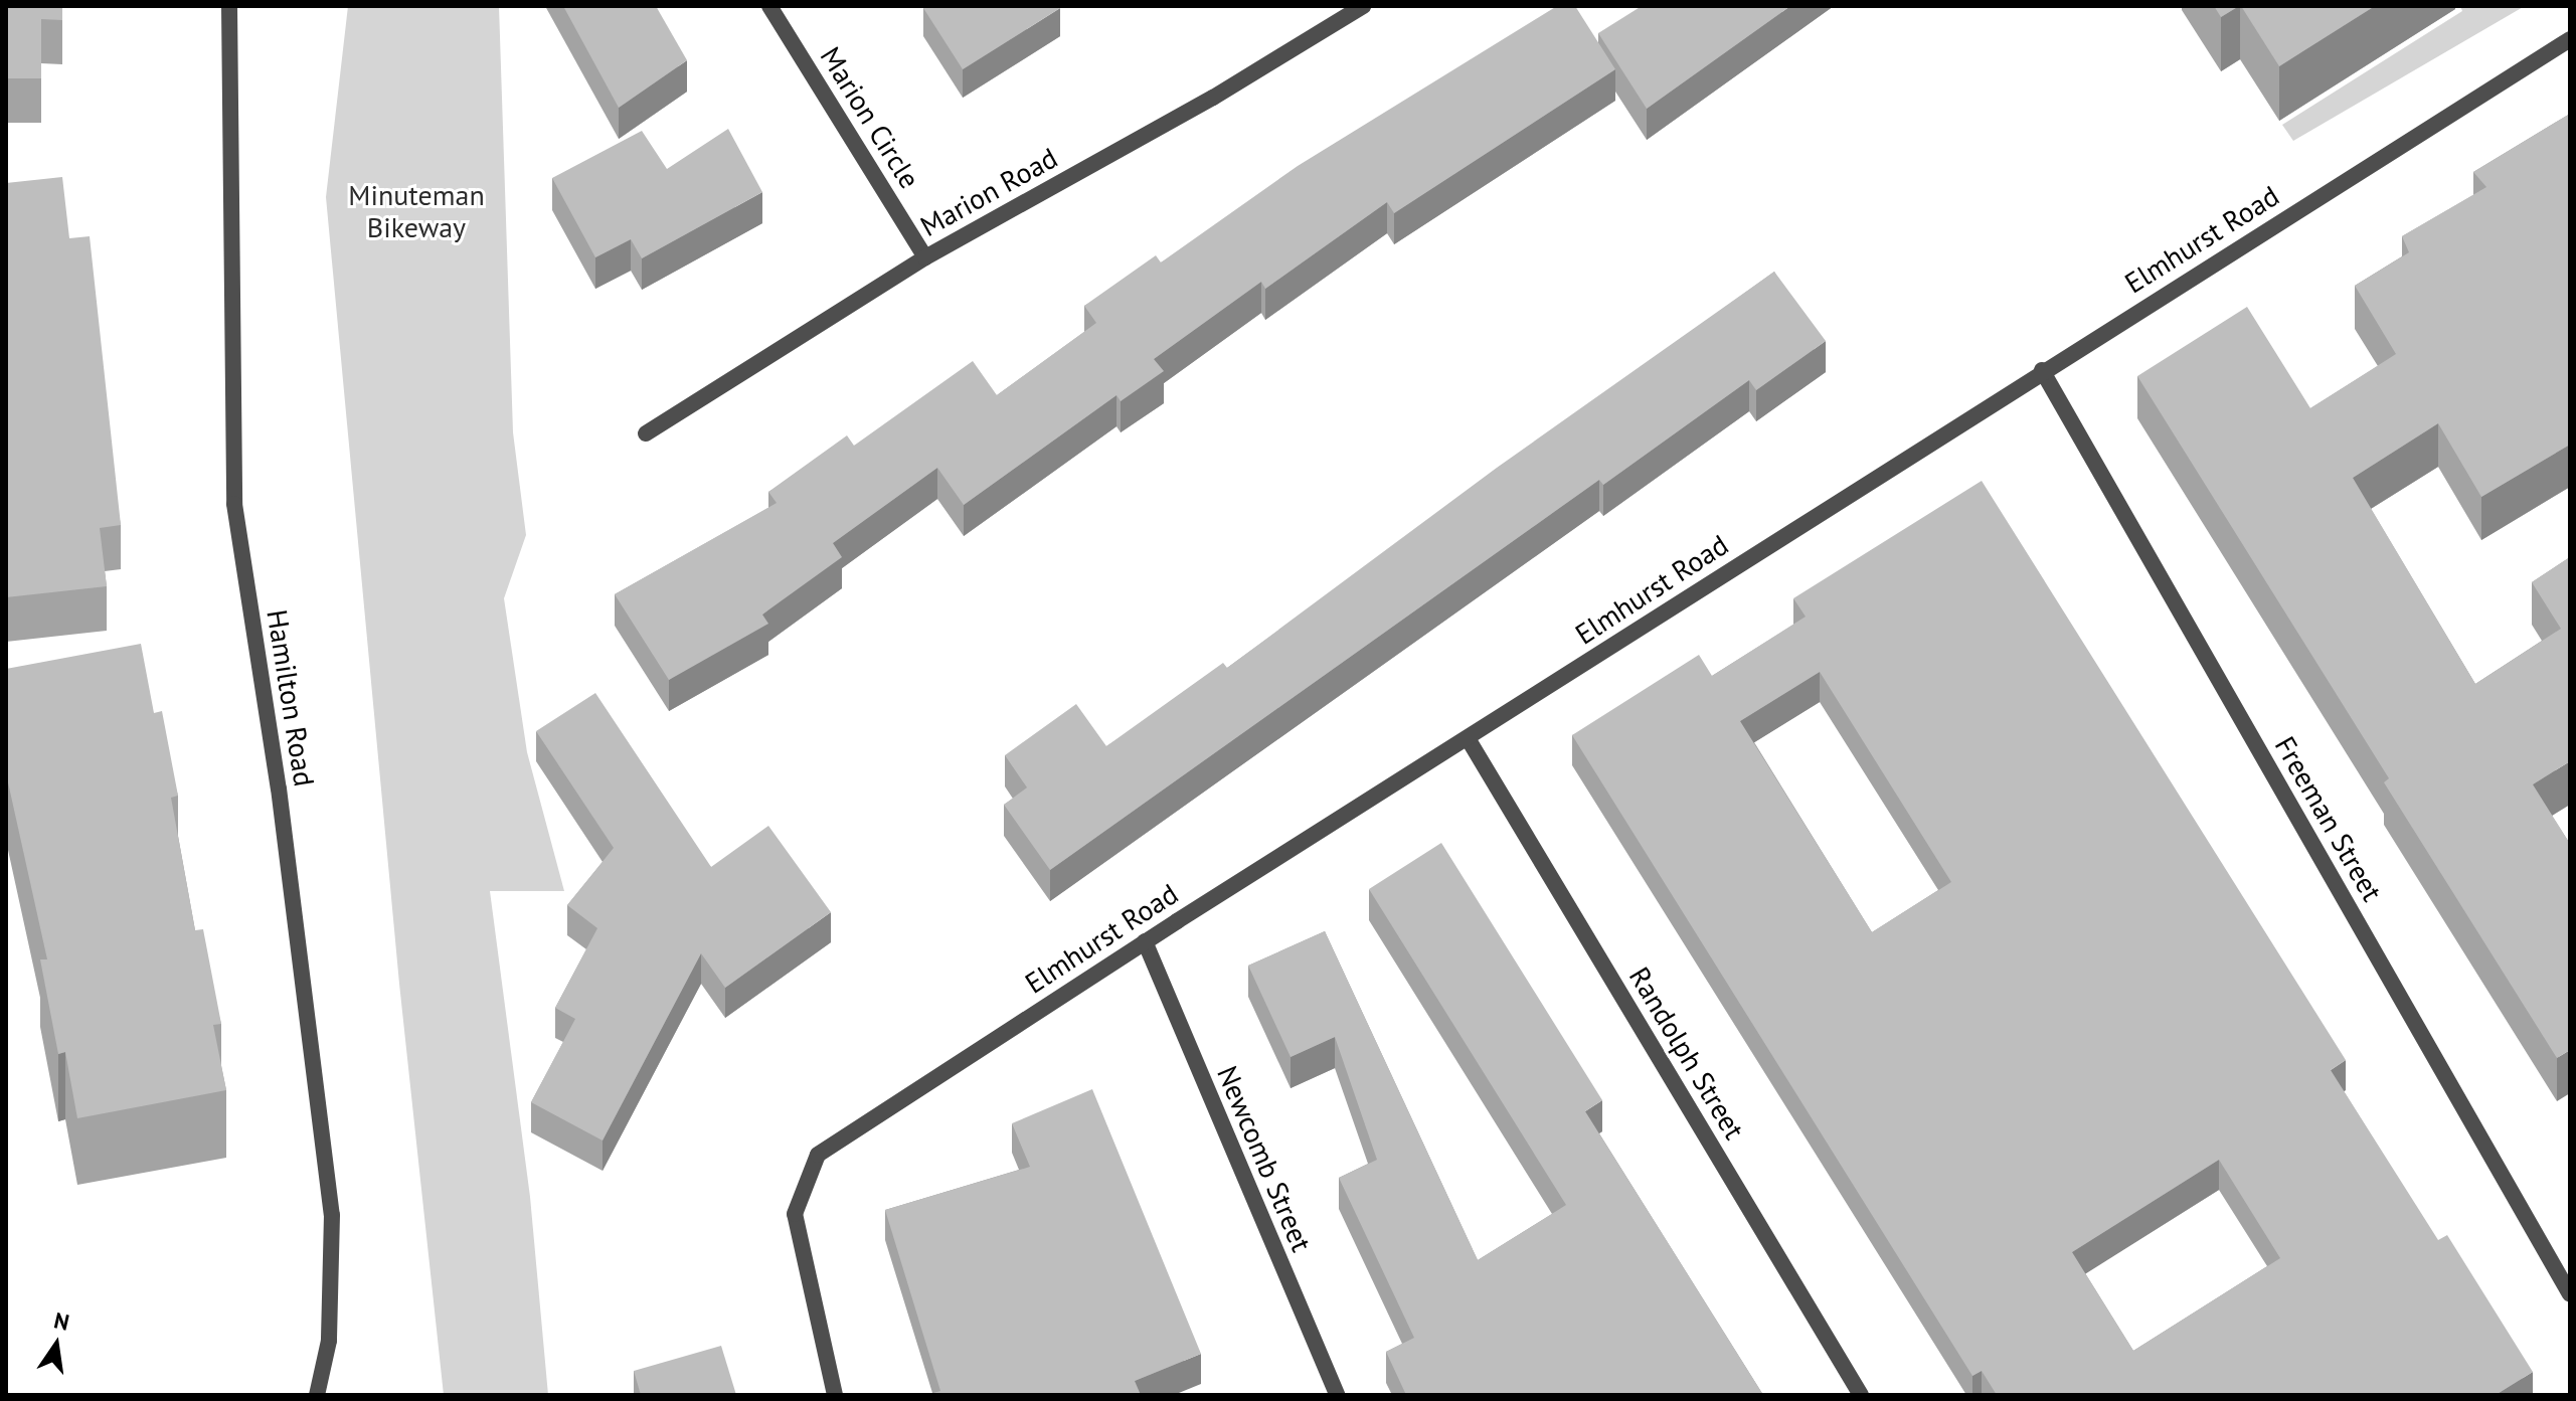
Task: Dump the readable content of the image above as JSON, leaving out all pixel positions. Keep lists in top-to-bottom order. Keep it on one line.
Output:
{"streets":{"street":["Marion Circle","Marion Road","Elmhurst Road","Hamilton Road","Freeman Street","Randolph Street","Newcomb Street"]},"crossings":[["Marion Circle","Marion Road"],["Elmhurst Road","Freeman Street"],["Elmhurst Road","Randolph Street"],["Elmhurst Road","Newcomb Street"]],"parks":["Minuteman Bikeway"],"north":"top"}
